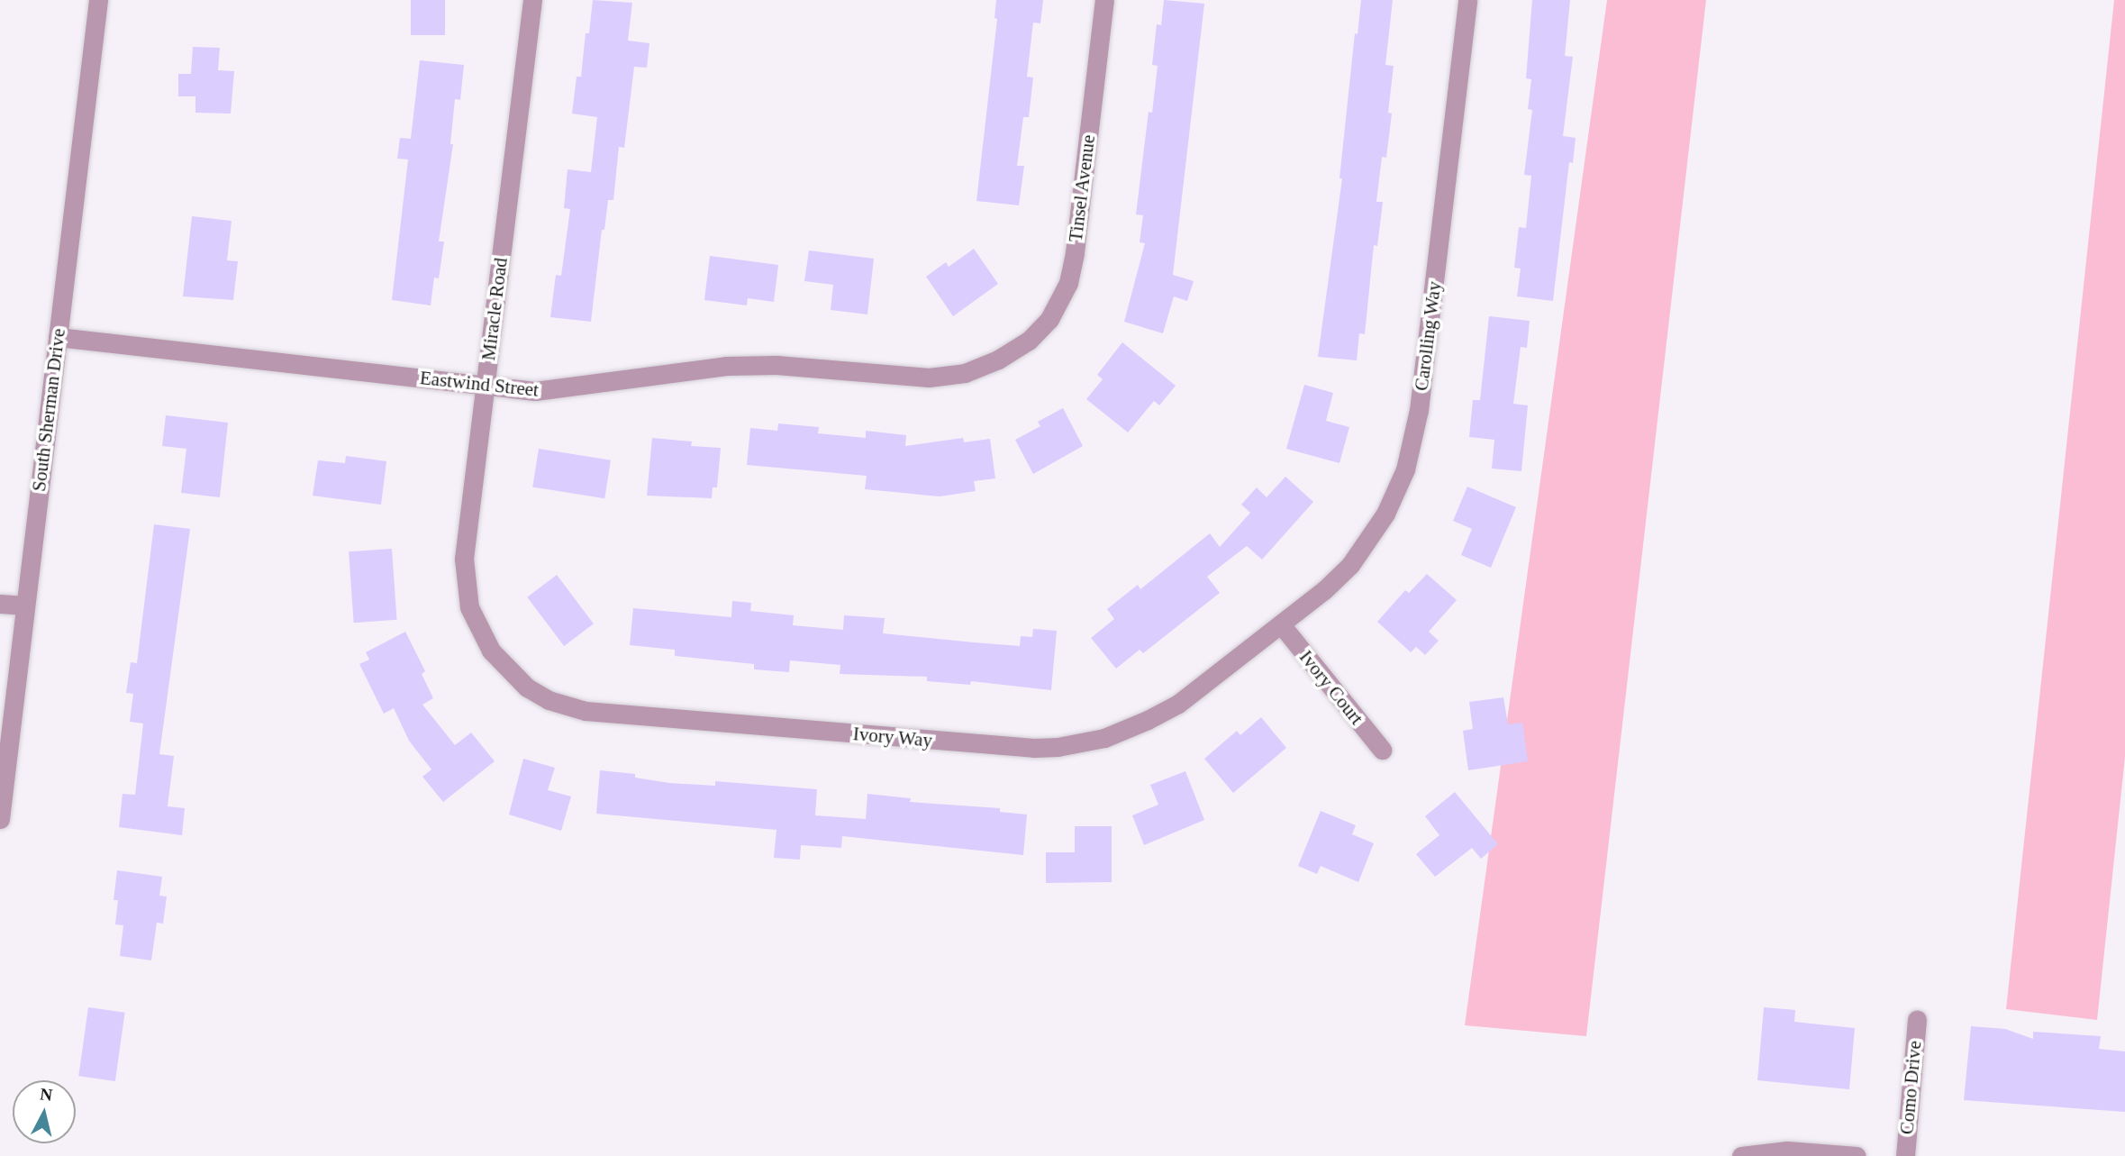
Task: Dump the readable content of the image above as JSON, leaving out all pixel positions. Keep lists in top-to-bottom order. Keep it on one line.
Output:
{"streets":{"street":["Tinsel Avenue","Miracle Road","Carolling Way","Eastwind Street","South Sherman Drive","Ivory Court","Ivory Way","Como Drive"]},"crossings":[["Tinsel Avenue","Eastwind Street"],["Miracle Road","Eastwind Street"],["Miracle Road","Ivory Way"],["Carolling Way","Ivory Court"],["Carolling Way","Ivory Way"],["Eastwind Street","South Sherman Drive"],["Ivory Court","Ivory Way"]],"north":"top"}
